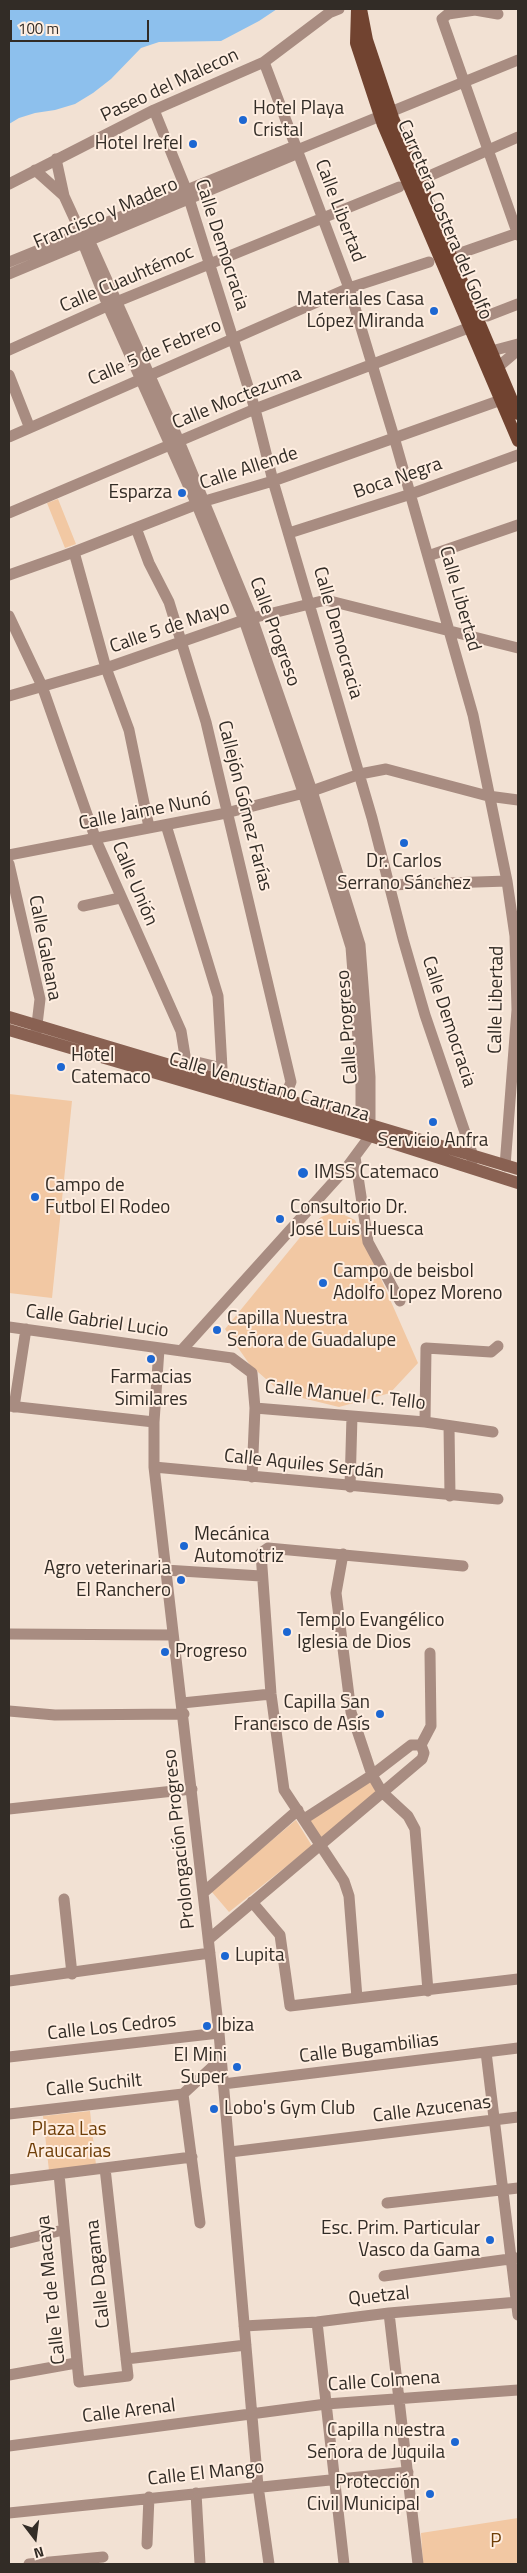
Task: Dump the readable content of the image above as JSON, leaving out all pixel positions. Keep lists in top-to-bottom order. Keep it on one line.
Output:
{"streets":{"main road":["Carretera Costera del Golfo","Calle Venustiano Carranza"],"street":["Paseo del Malecon","Calle Libertad","Francisco y Madero","Calle Democracia","Calle Cuauhtémoc","Calle 5 de Febrero","Calle Moctezuma","Calle Allende","Boca Negra","Calle 5 de Mayo","Calle Progreso","Callejón Gómez Farías","Calle Jaime Nunó","Calle Unión","Calle Galeana","Calle Gabriel Lucio","Calle Manuel C. Tello","Calle Aquiles Serdán","Prolongación Progreso","Calle Los Cedros","Calle Bugambilias","Calle Suchilt","Calle Azucenas","Calle Dagama","Calle Te de Macaya","Quetzal","Calle Colmena","Calle Arenal","Calle El Mango"]},"crossings":[["Paseo del Malecon","Calle Libertad"],["Paseo del Malecon","Calle Democracia"],["Paseo del Malecon","Calle Progreso"],["Calle Libertad","Francisco y Madero"],["Calle Libertad","Calle Cuauhtémoc"],["Calle Libertad","Calle 5 de Febrero"],["Calle Libertad","Calle Moctezuma"],["Calle Libertad","Calle Allende"],["Calle Libertad","Boca Negra"],["Calle Libertad","Calle 5 de Mayo"],["Calle Libertad","Calle Jaime Nunó"],["Calle Libertad","Calle Venustiano Carranza"],["Francisco y Madero","Carretera Costera del Golfo"],["Francisco y Madero","Calle Democracia"],["Francisco y Madero","Calle Progreso"],["Carretera Costera del Golfo","Calle Moctezuma"],["Carretera Costera del Golfo","Calle Allende"],["Calle Democracia","Calle Cuauhtémoc"],["Calle Democracia","Calle 5 de Febrero"],["Calle Democracia","Calle Moctezuma"],["Calle Democracia","Calle Allende"],["Calle Democracia","Boca Negra"],["Calle Democracia","Calle 5 de Mayo"],["Calle Democracia","Calle Jaime Nunó"],["Calle Democracia","Calle Venustiano Carranza"],["Calle Cuauhtémoc","Calle Progreso"],["Calle 5 de Febrero","Calle Progreso"],["Calle Moctezuma","Calle Progreso"],["Calle Allende","Calle Progreso"],["Calle Allende","Callejón Gómez Farías"],["Calle 5 de Mayo","Calle Progreso"],["Calle 5 de Mayo","Callejón Gómez Farías"],["Calle 5 de Mayo","Calle Unión"],["Calle Progreso","Calle Jaime Nunó"],["Calle Progreso","Calle Venustiano Carranza"],["Callejón Gómez Farías","Calle Jaime Nunó"],["Callejón Gómez Farías","Calle Venustiano Carranza"],["Calle Jaime Nunó","Calle Unión"],["Calle Unión","Calle Venustiano Carranza"],["Calle Galeana","Calle Venustiano Carranza"],["Calle Gabriel Lucio","Calle Manuel C. Tello"],["Calle Gabriel Lucio","Prolongación Progreso"],["Calle Aquiles Serdán","Prolongación Progreso"],["Prolongación Progreso","Calle Los Cedros"],["Prolongación Progreso","Calle Bugambilias"],["Prolongación Progreso","Calle Azucenas"],["Prolongación Progreso","Quetzal"],["Prolongación Progreso","Calle Colmena"],["Prolongación Progreso","Calle Arenal"],["Prolongación Progreso","Calle El Mango"],["Calle Dagama","Calle Te de Macaya"],["Calle Colmena","Calle Arenal"]],"parks":["Plaza Las Araucarias","P"],"places":["Hotel Playa Cristal","Hotel Irefel","Materiales Casa López Miranda","Esparza","Dr. Carlos Serrano Sánchez","Hotel Catemaco","Servicio Anfra","IMSS Catemaco","Campo de Futbol El Rodeo","Consultorio Dr. José Luis Huesca","Campo de beisbol Adolfo Lopez Moreno","Capilla Nuestra Señora de Guadalupe","Farmacias Similares","Mecánica Automotriz","Agro veterinaria El Ranchero","Templo Evangélico Iglesia de Dios","Progreso","Capilla San Francisco de Asís","Lupita","Ibiza","El Mini Super","Lobo's Gym Club","Esc. Prim. Particular Vasco da Gama","Capilla nuestra Señora de Juquila","Protección Civil Municipal"],"scale_bar":"100 m","north":"bottom"}
